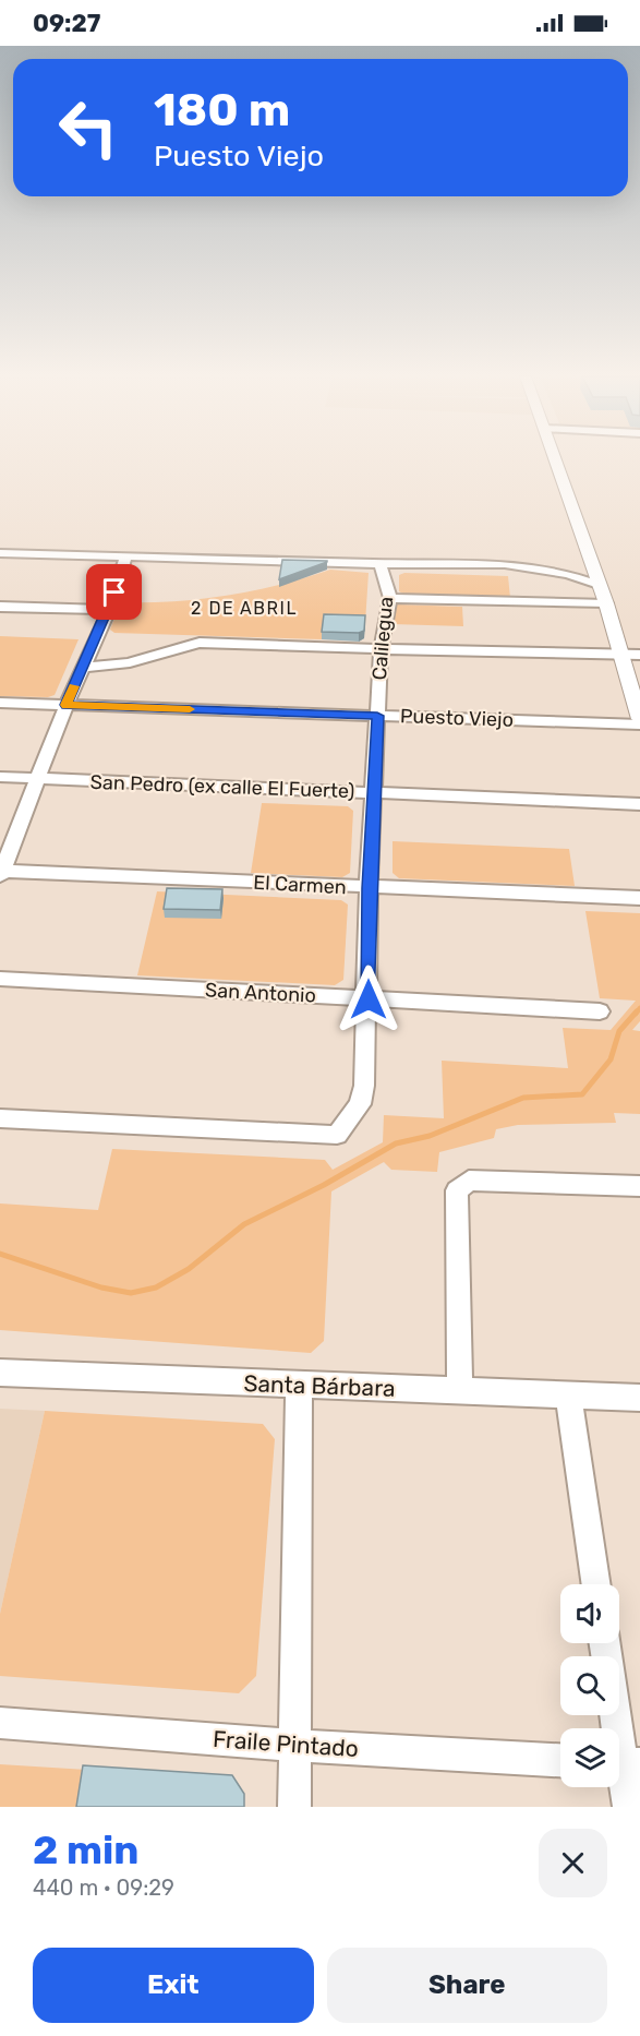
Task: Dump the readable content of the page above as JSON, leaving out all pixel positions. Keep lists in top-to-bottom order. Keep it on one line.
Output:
{"streets":{"street":["Calilegua","Puesto Viejo","San Pedro (ex calle El Fuerte)","El Carmen","San Antonio","Santa Bárbara","Fraile Pintado"]},"crossings":[["Calilegua","Puesto Viejo"],["Calilegua","San Pedro (ex calle El Fuerte)"],["Calilegua","El Carmen"],["Calilegua","San Antonio"]],"districts":["2 DE ABRIL"],"page":{"status":"09:27","turn":["180 m","Puesto Viejo"],"heading":["2 min","440 m · 09:29"],"buttons":["Exit","Share"]}}
